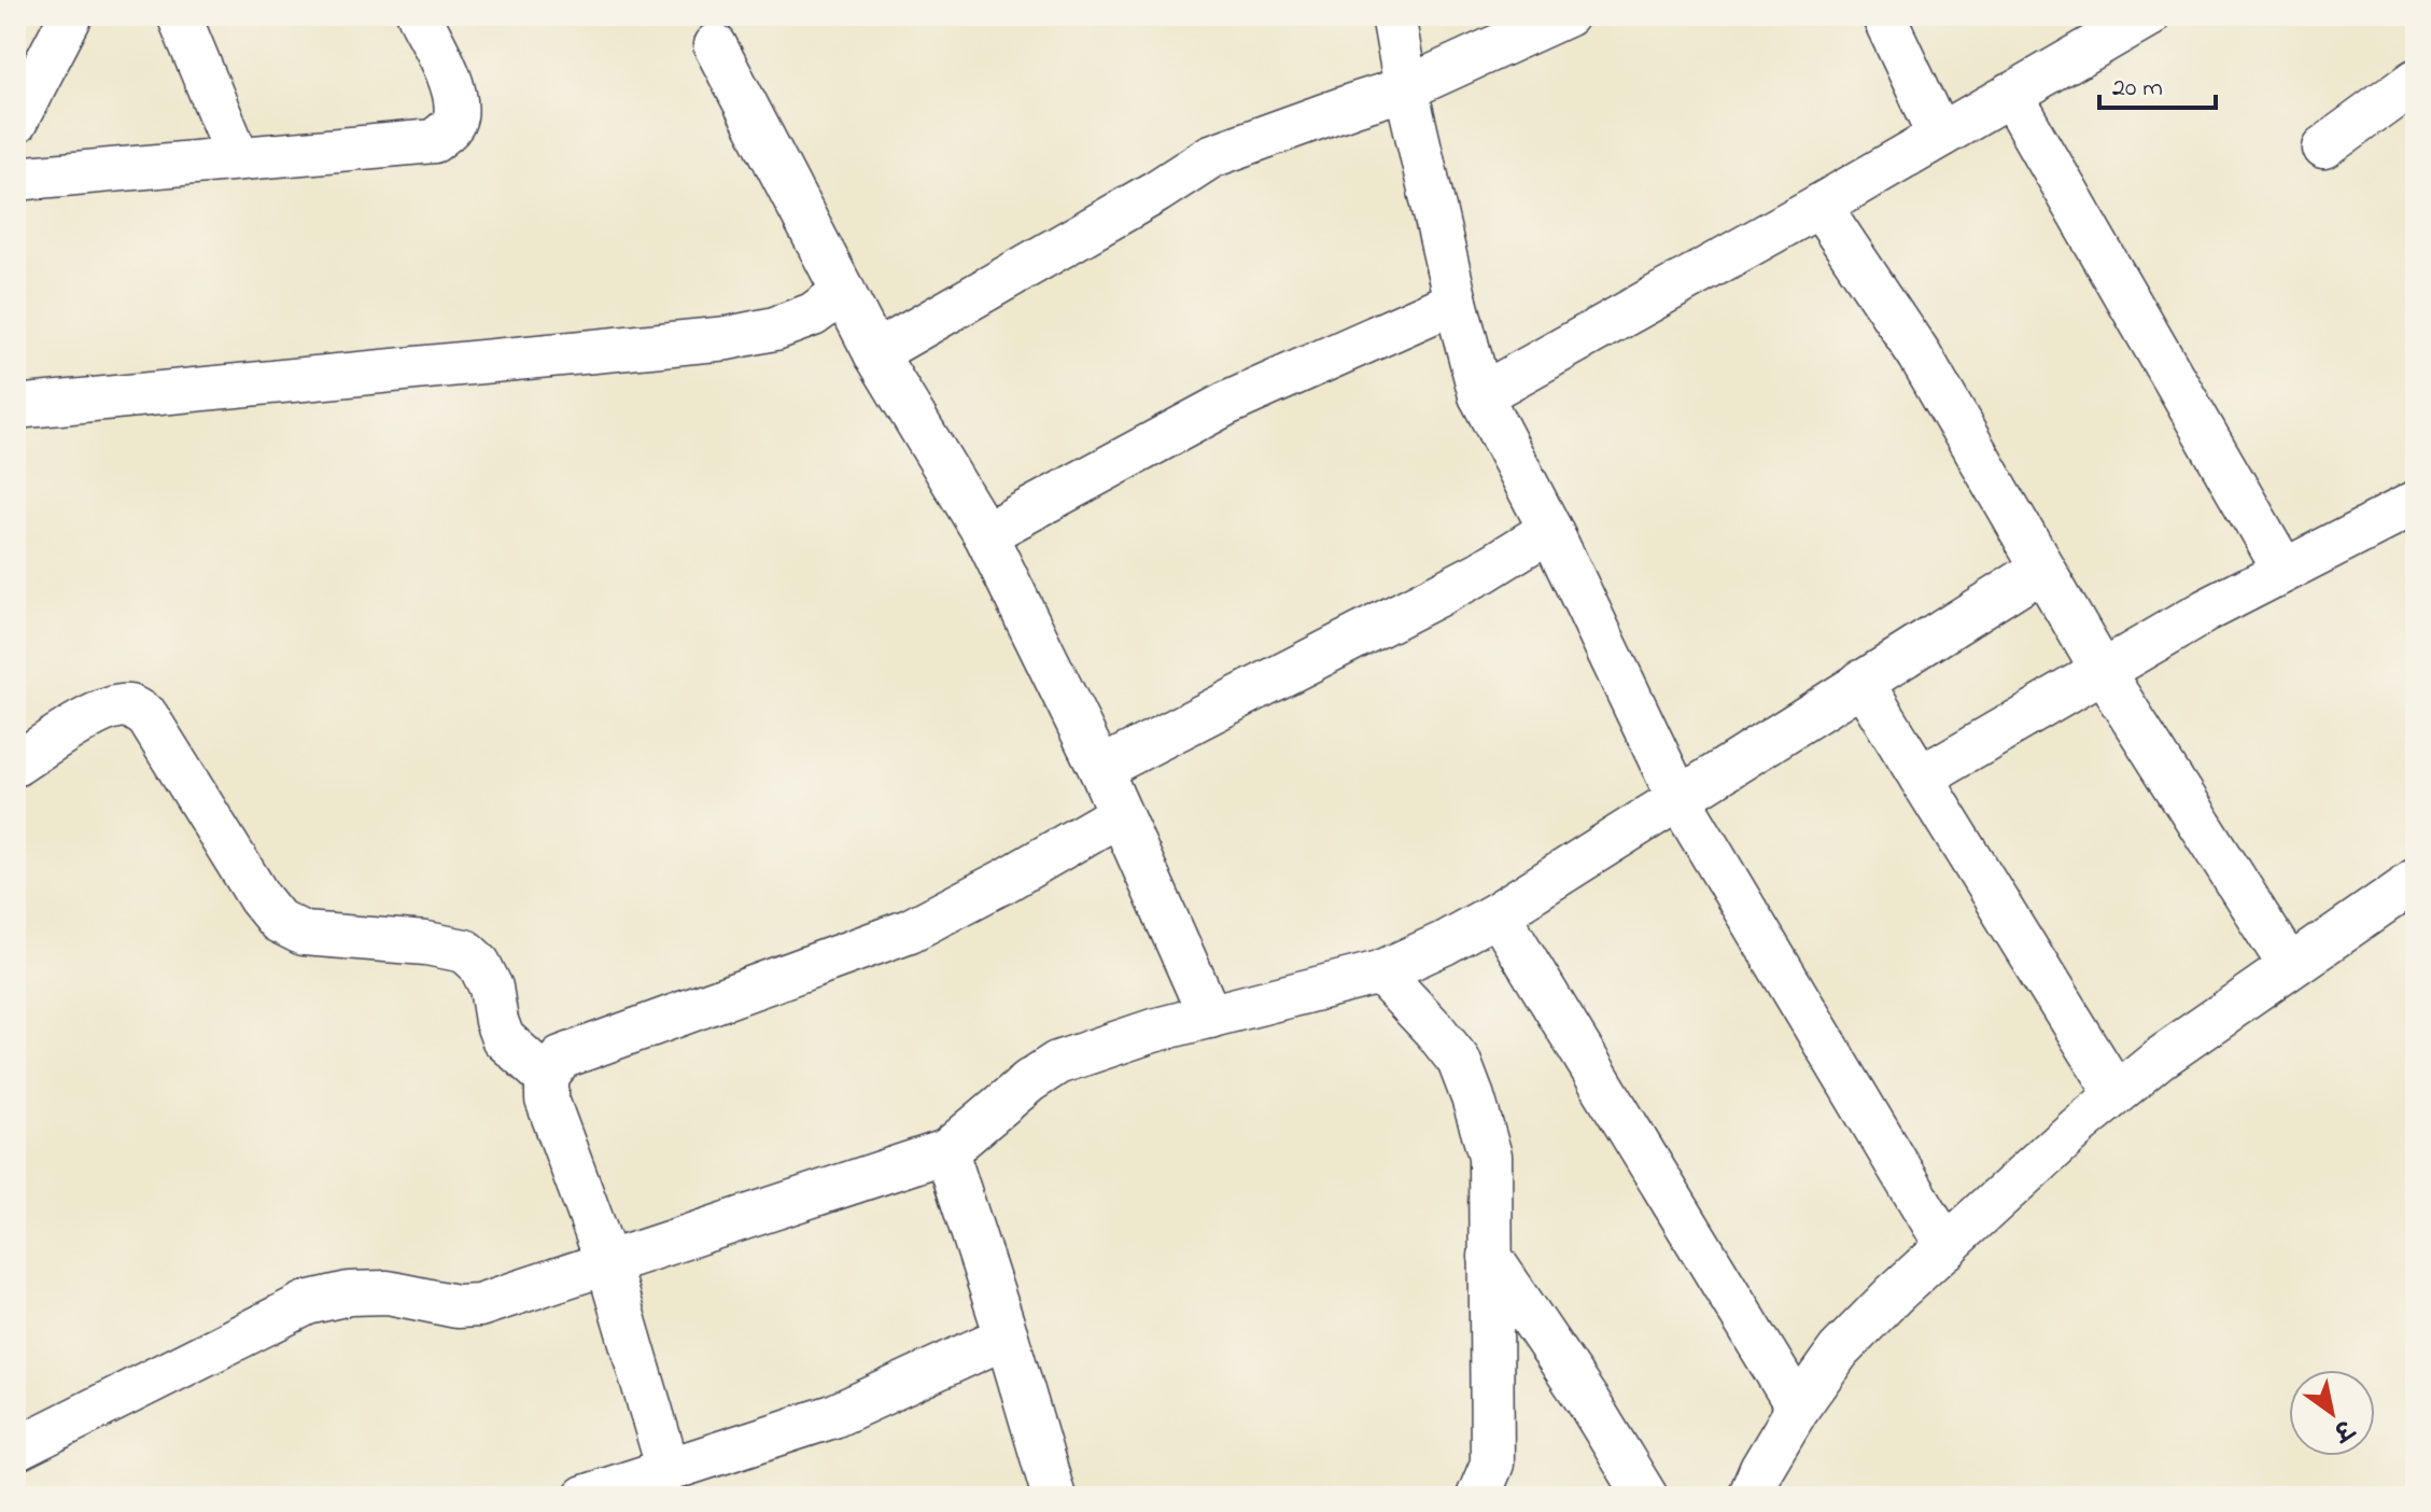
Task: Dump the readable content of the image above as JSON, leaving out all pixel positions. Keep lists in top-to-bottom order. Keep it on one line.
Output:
{"scale_bar":"20 m","north":"bottom right"}
